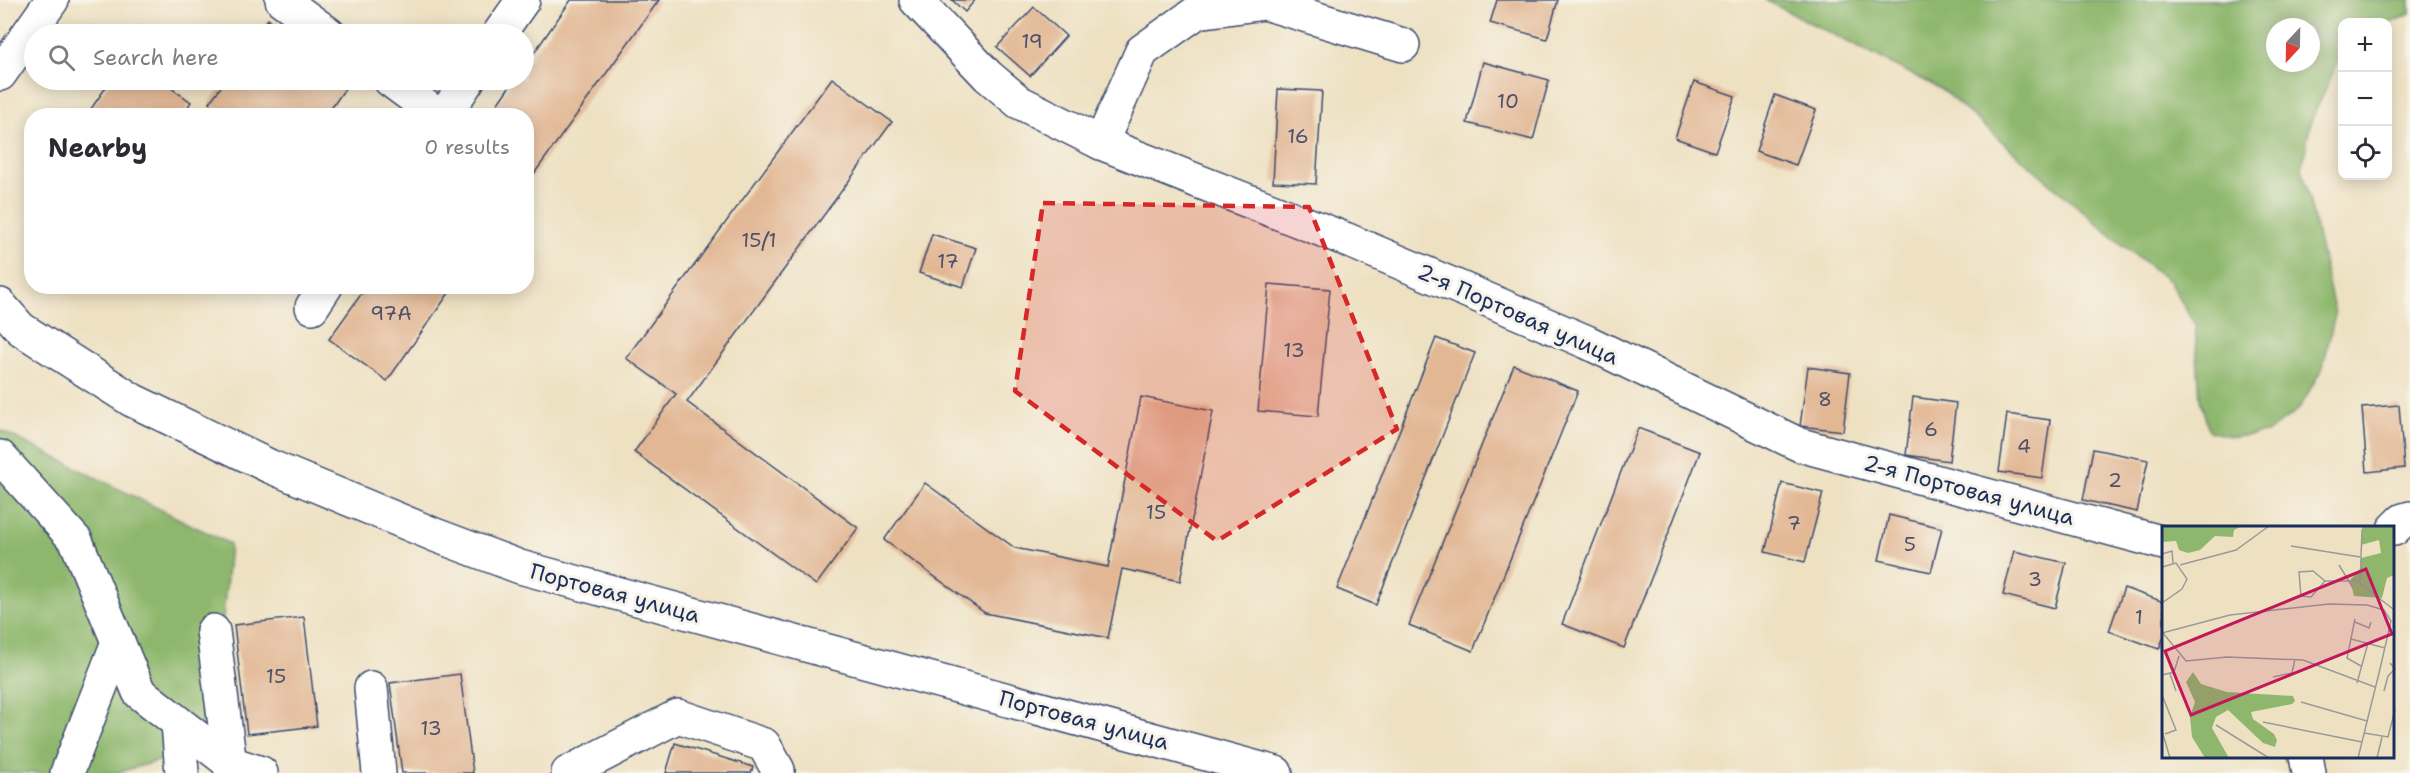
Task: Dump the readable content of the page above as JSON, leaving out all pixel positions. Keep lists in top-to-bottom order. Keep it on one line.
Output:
{"streets":{"street":["2-я Портовая улица","Портовая улица"]},"house_numbers":["19","10","16","15/1","17","97А","13","8","6","4","2","15","7","5","3","1","15","13"],"north":"bottom","page":{"map_buttons":["+","−"],"search":"Search here","heading":["Nearby","0 results"]}}
